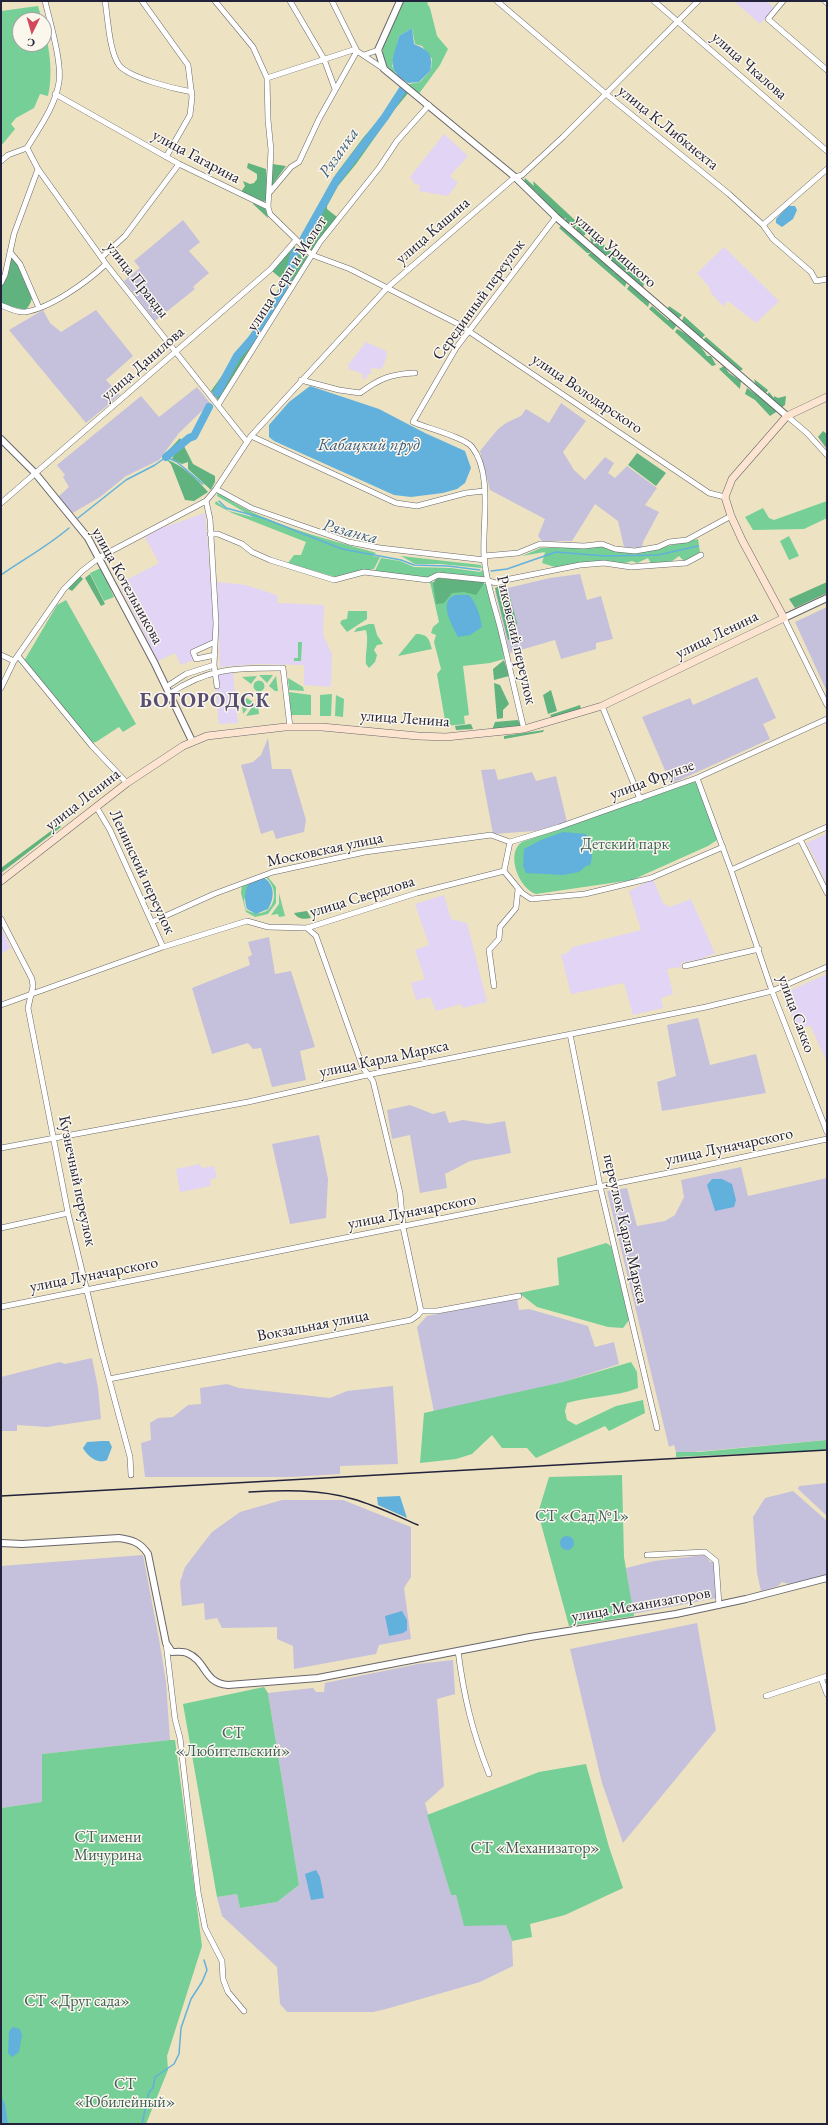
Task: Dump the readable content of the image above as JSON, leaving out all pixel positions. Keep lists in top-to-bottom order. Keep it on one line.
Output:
{"streets":{"main road":["улица Ленина"],"street":["улица Чкалова","улица К.Либкнехта","улица Гагарина","улица Кашина","улица Урицкого","улица Серп и Молот","улица Правды","Серединный переулок","улица Данилова","улица Володарского","улица Котельникова","Риковский переулок","улица Фрунзе","Московская улица","Ленинский переулок","улица Свердлова","улица Сакко","улица Карла Маркса","улица Луначарского","Кузнечный переулок","переулок Карла Маркса","Вокзальная улица","улица Механизаторов"]},"crossings":[["улица Чкалова","улица Кашина"],["улица К.Либкнехта","улица Кашина"],["улица Гагарина","улица Серп и Молот"],["улица Гагарина","улица Данилова"],["улица Гагарина","улица Володарского"],["улица Кашина","улица Урицкого"],["улица Кашина","улица Правды"],["улица Кашина","улица Володарского"],["улица Урицкого","улица Серп и Молот"],["улица Урицкого","Серединный переулок"],["улица Серп и Молот","улица Правды"],["улица Серп и Молот","улица Володарского"],["улица Правды","улица Данилова"],["Серединный переулок","улица Володарского"],["Серединный переулок","Риковский переулок"],["улица Данилова","улица Котельникова"],["улица Котельникова","улица Ленина"],["улица Ленина","Риковский переулок"],["улица Ленина","Ленинский переулок"],["улица Фрунзе","Московская улица"],["улица Фрунзе","улица Сакко"],["Московская улица","Ленинский переулок"],["Ленинский переулок","улица Свердлова"],["улица Свердлова","Кузнечный переулок"],["улица Сакко","улица Карла Маркса"],["улица Карла Маркса","Кузнечный переулок"],["улица Карла Маркса","переулок Карла Маркса"],["улица Луначарского","Кузнечный переулок"],["улица Луначарского","переулок Карла Маркса"],["Кузнечный переулок","Вокзальная улица"]],"districts":["БОГОРОДСК"],"water":["Рязанка","Кабацкий пруд"],"parks":["Детский парк","СТ «Сад №1»","СТ «Любительский»","СТ имени Мичурина","СТ «Механизатор»","СТ «Друг сада»","СТ «Юбилейный»"],"north":"bottom"}
